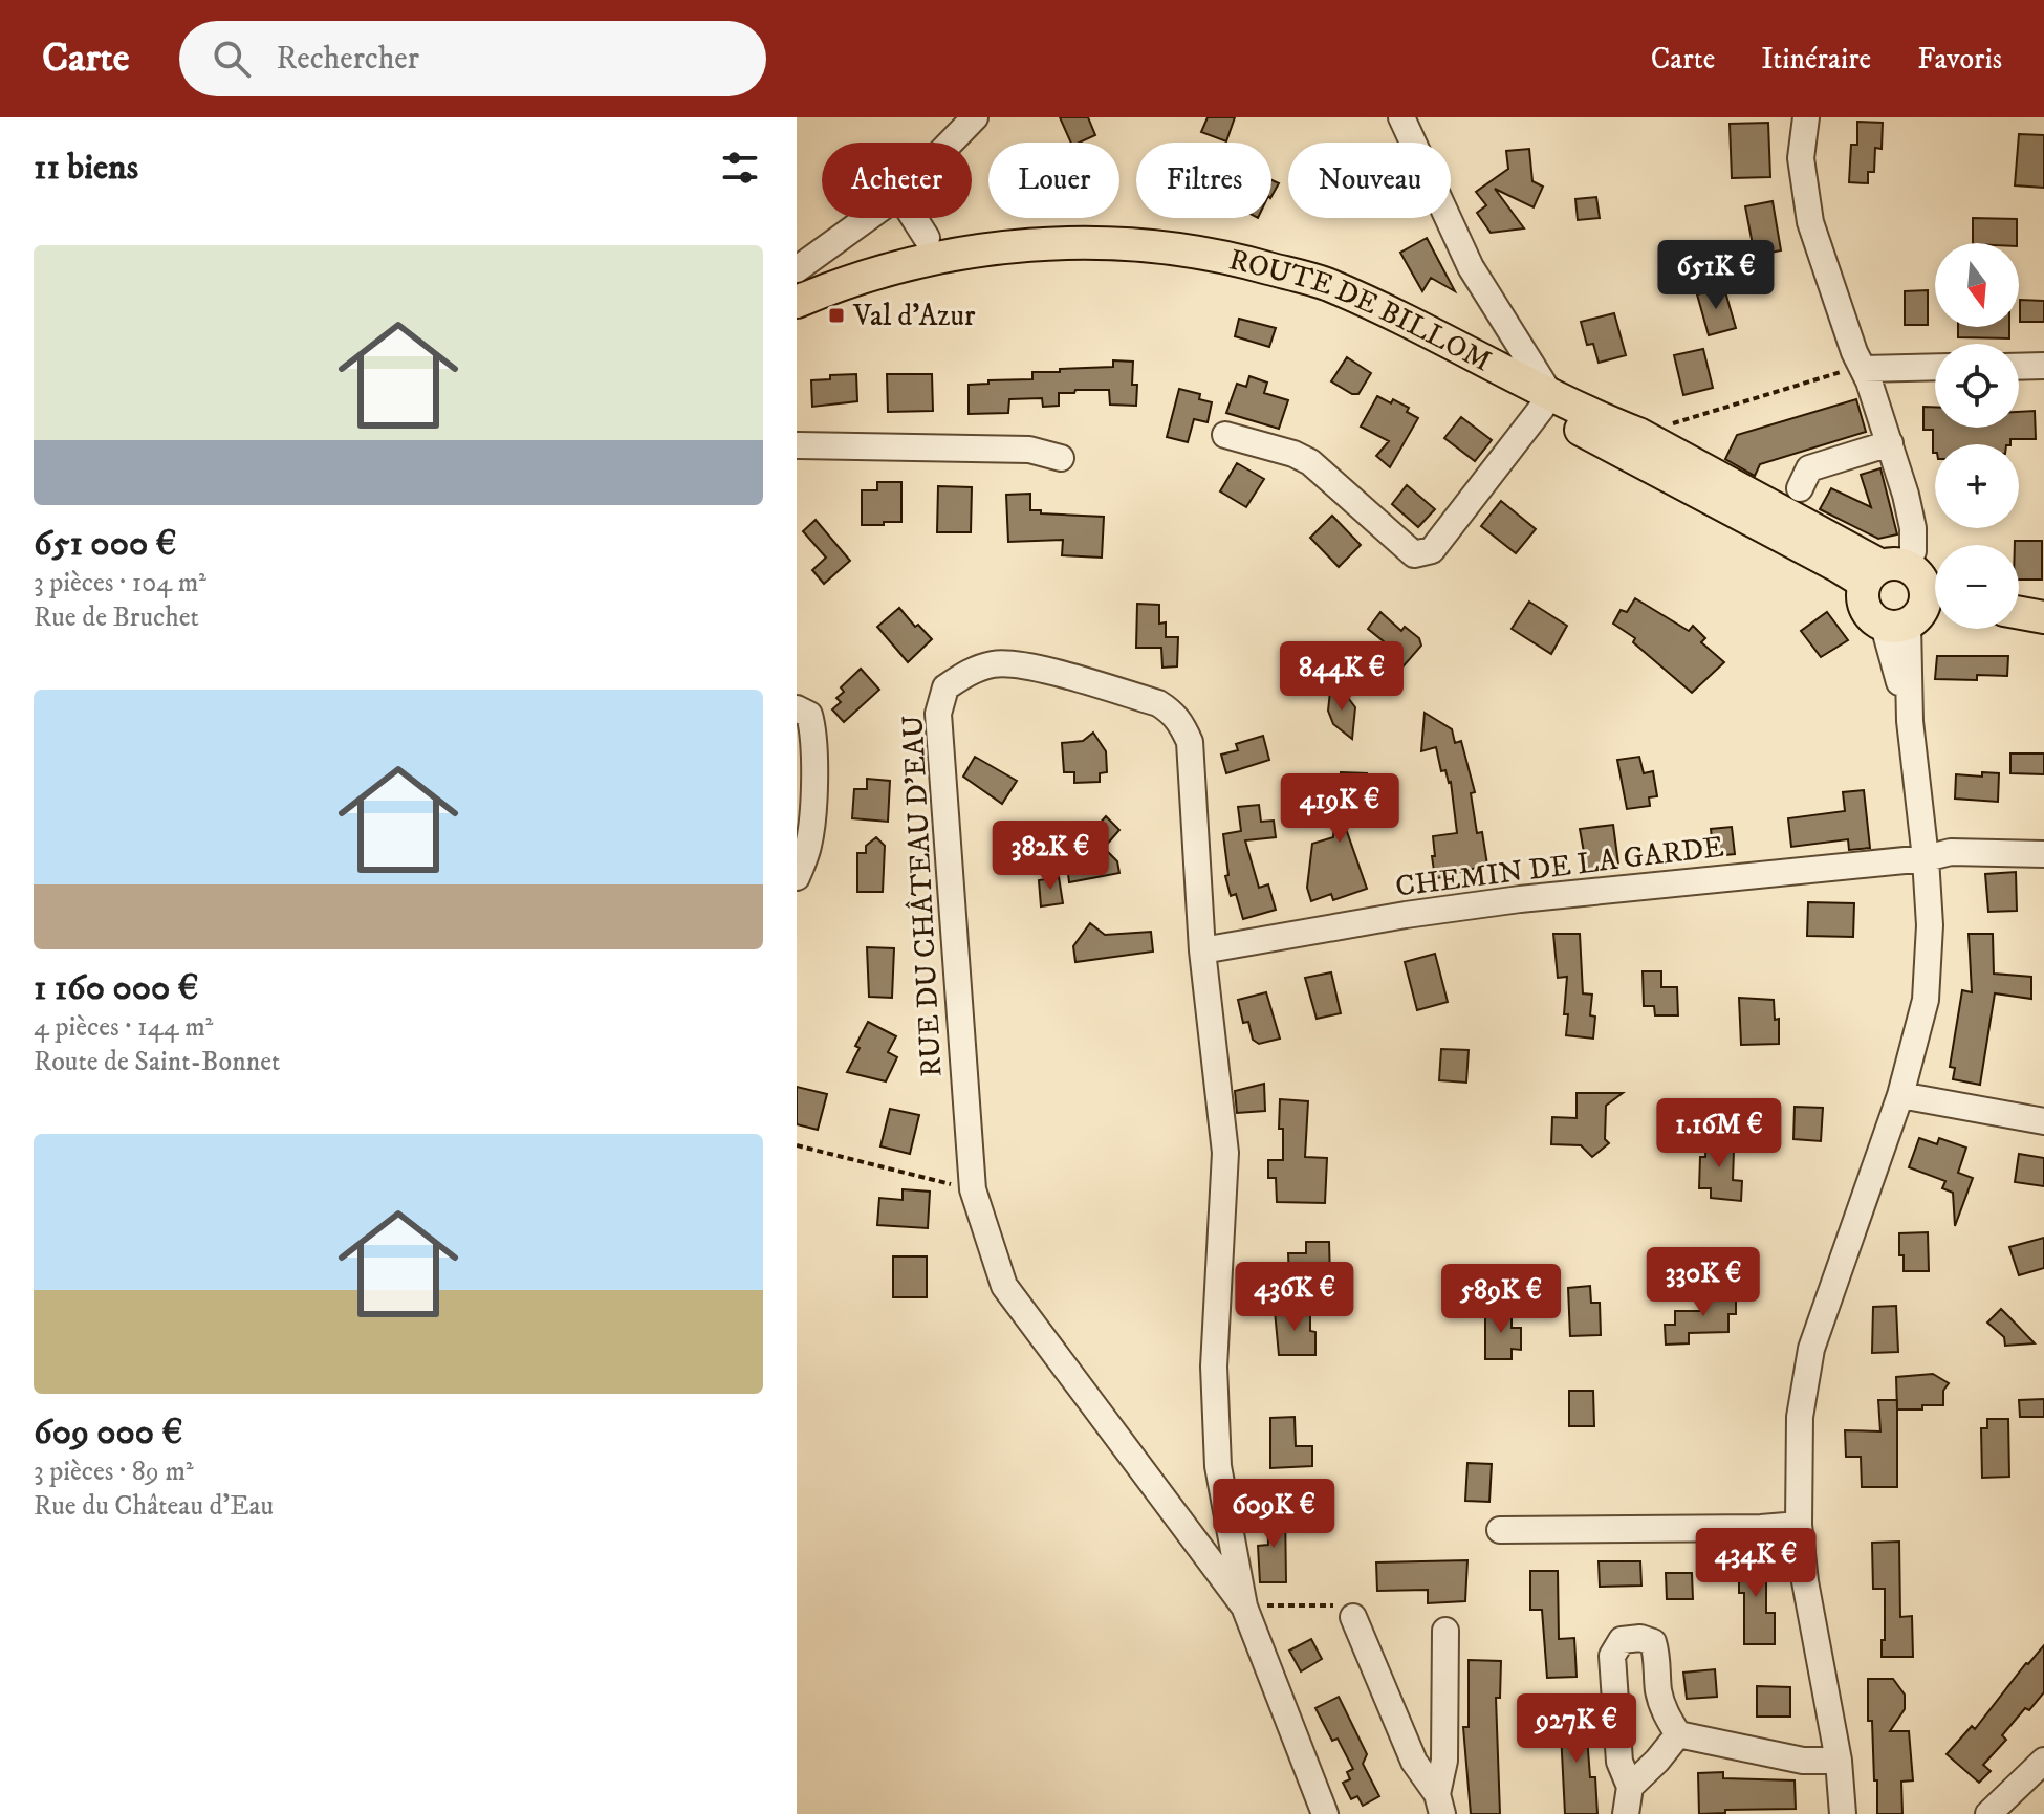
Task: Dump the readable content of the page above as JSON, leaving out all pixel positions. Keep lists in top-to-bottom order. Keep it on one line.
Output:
{"streets":{"main road":["ROUTE DE BILLOM"],"street":["CHEMIN DE LA GARDE","RUE DU CHÂTEAU D'EAU"]},"crossings":[["CHEMIN DE LA GARDE","RUE DU CHÂTEAU D'EAU"]],"places":{"transit":["Val d'Azur"]},"north":"bottom","page":{"header":"Carte","search":"Rechercher","nav":["Carte","Itinéraire","Favoris"],"heading":"11 biens","chip":["Acheter","Louer","Filtres","Nouveau"],"list":[{"name":"651 000 €","note":"3 pièces · 104 m² · Rue de Bruchet"},{"name":"1 160 000 €","note":"4 pièces · 144 m² · Route de Saint-Bonnet"},{"name":"609 000 €","note":"3 pièces · 89 m² · Rue du Château d'Eau"}],"price":["651K €","844K €","419K €","382K €","1.16M €","330K €","436K €","589K €","609K €","434K €","927K €"],"map_buttons":["+","−"]}}
